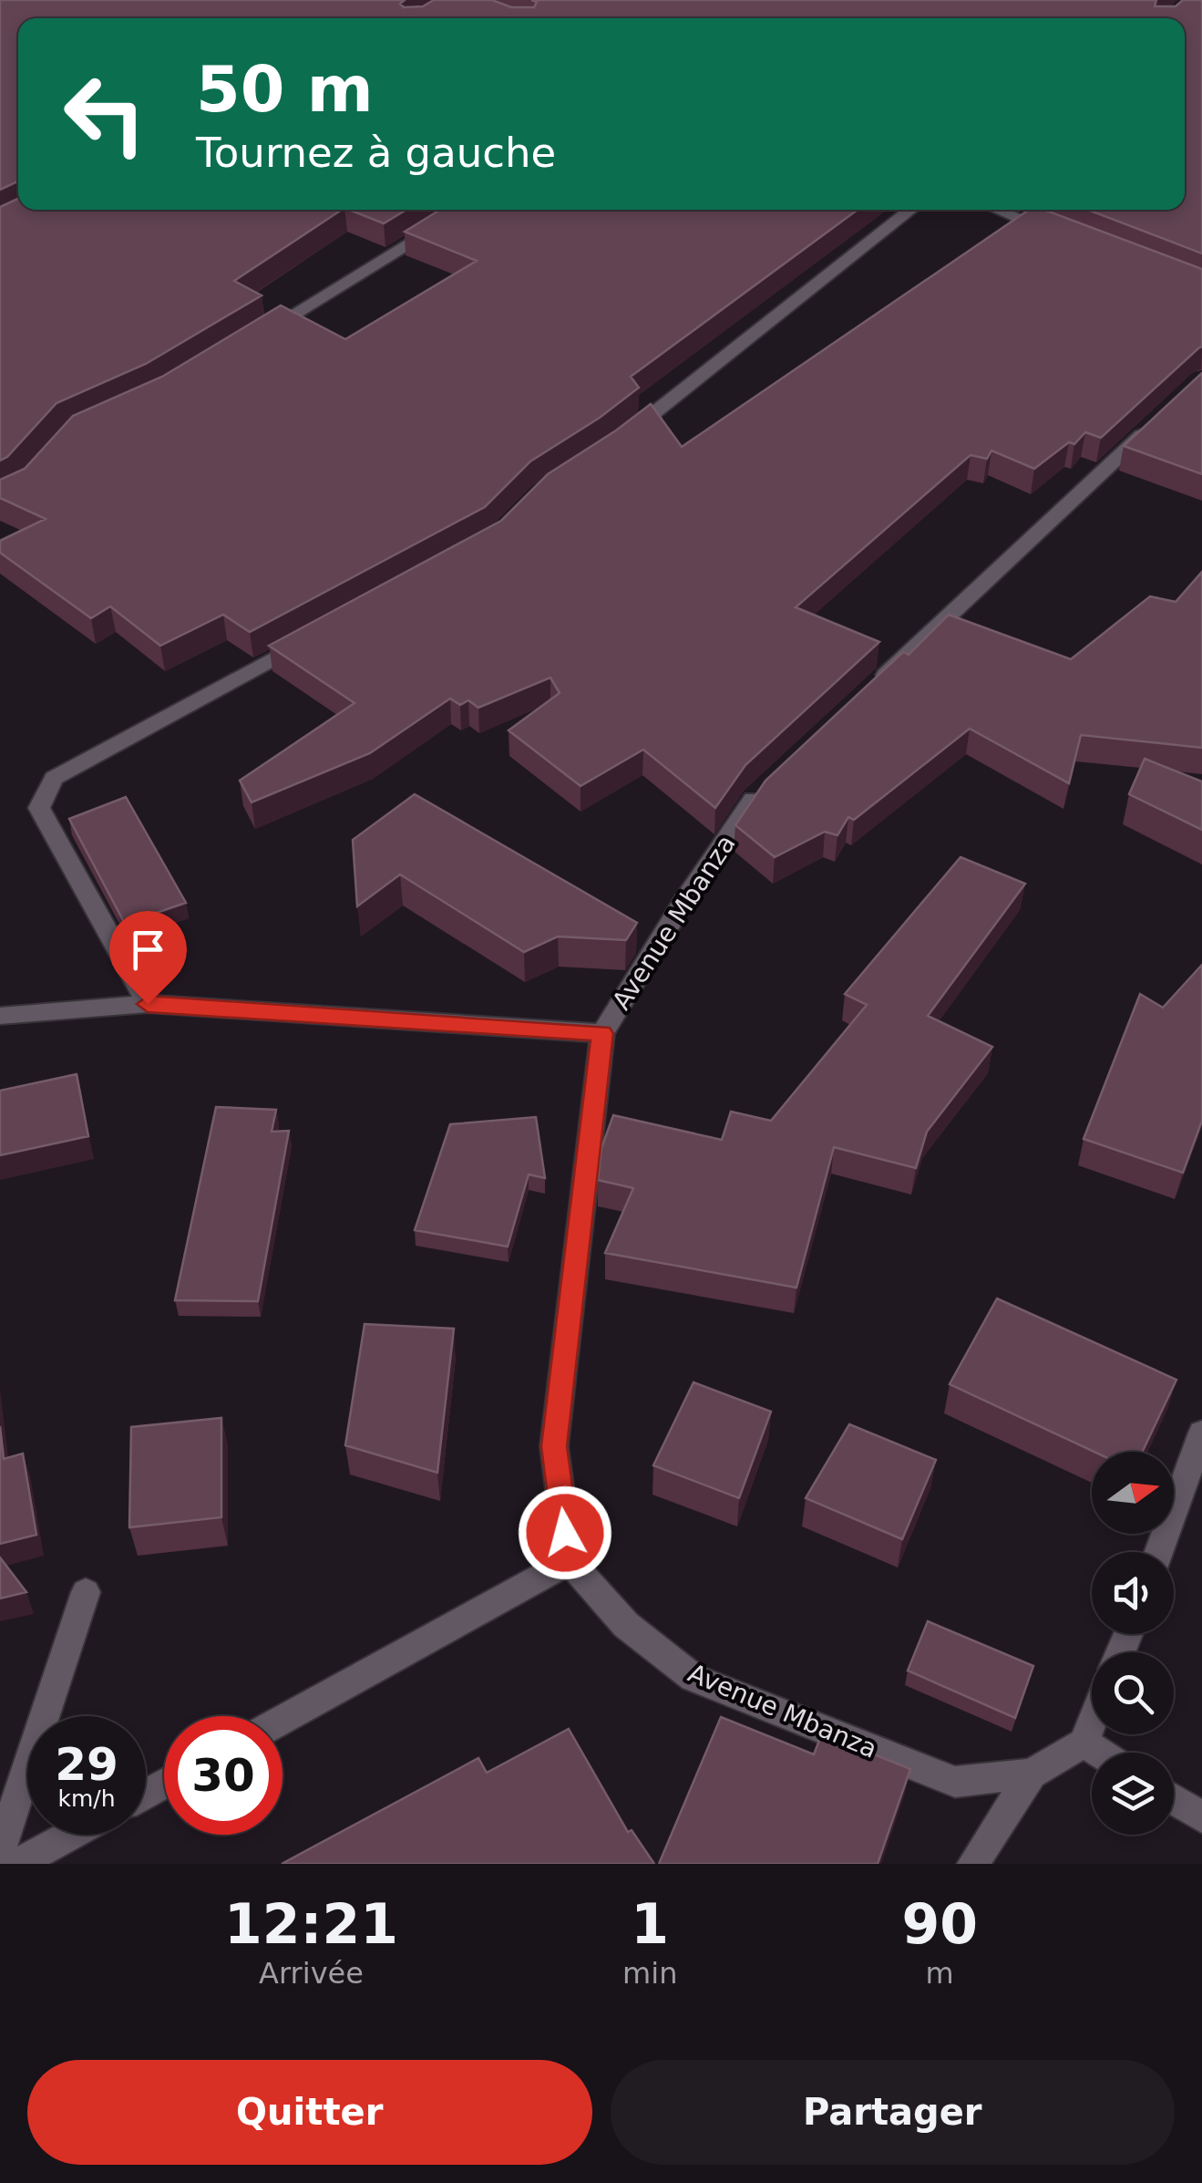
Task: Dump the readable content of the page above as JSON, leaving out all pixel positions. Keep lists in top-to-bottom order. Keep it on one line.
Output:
{"streets":{"street":["Avenue Mbanza"]},"north":"right","page":{"turn":["50 m","Tournez à gauche"],"speed":"29 km/h","limit":"30","eta":["12:21","Arrivée","1","min","90","m"],"buttons":["Quitter","Partager"]}}
